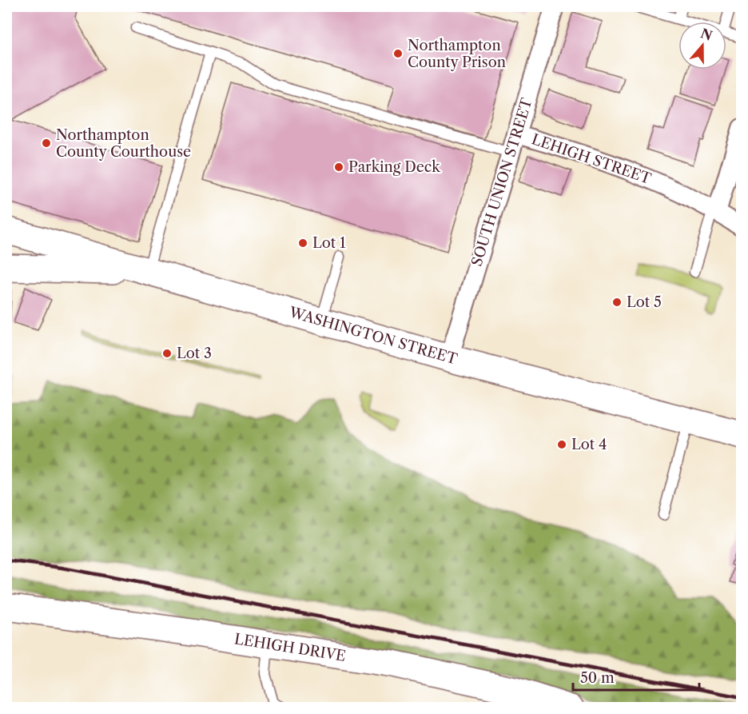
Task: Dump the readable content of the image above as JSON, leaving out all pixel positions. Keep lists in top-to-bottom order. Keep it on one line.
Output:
{"streets":{"main road":["WASHINGTON STREET","LEHIGH DRIVE"],"street":["LEHIGH STREET","SOUTH UNION STREET"]},"crossings":[["LEHIGH STREET","SOUTH UNION STREET"],["SOUTH UNION STREET","WASHINGTON STREET"]],"places":["Northampton County Prison","Northampton County Courthouse","Parking Deck","Lot 1","Lot 5","Lot 3","Lot 4"],"scale_bar":"50 m","north":"top"}
